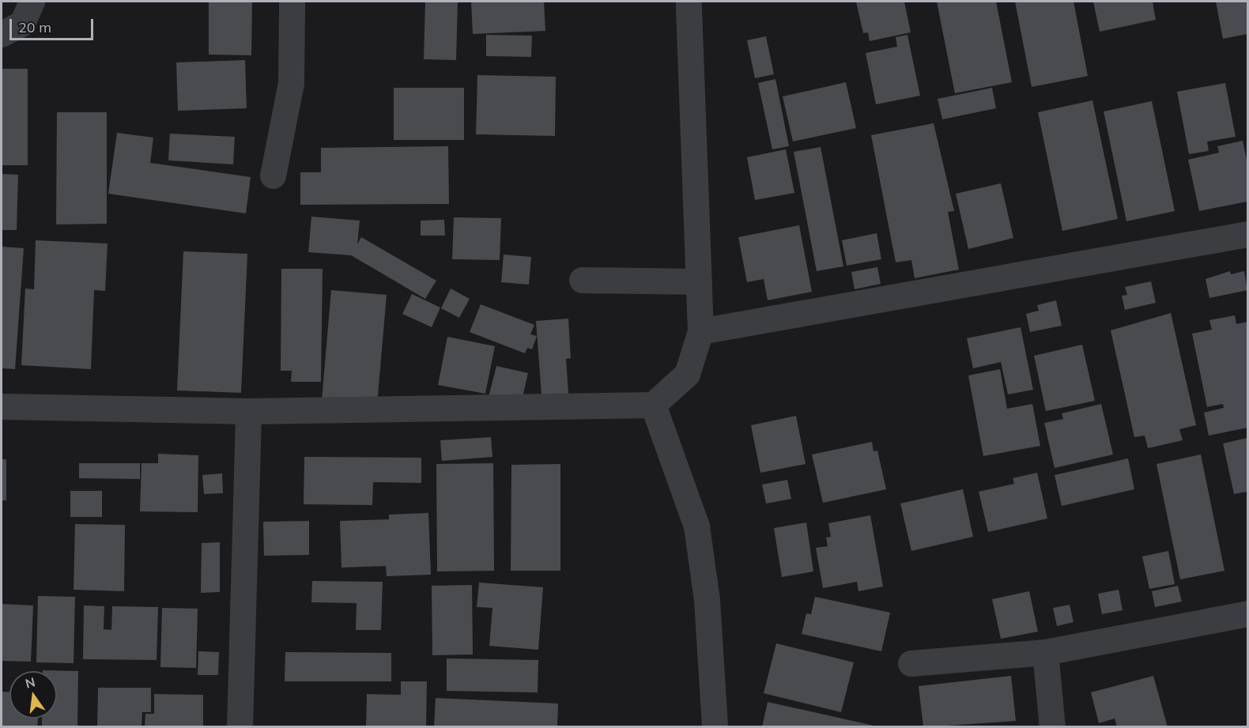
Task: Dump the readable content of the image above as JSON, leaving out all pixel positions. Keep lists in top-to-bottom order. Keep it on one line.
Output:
{"scale_bar":"20 m","north":"top"}
